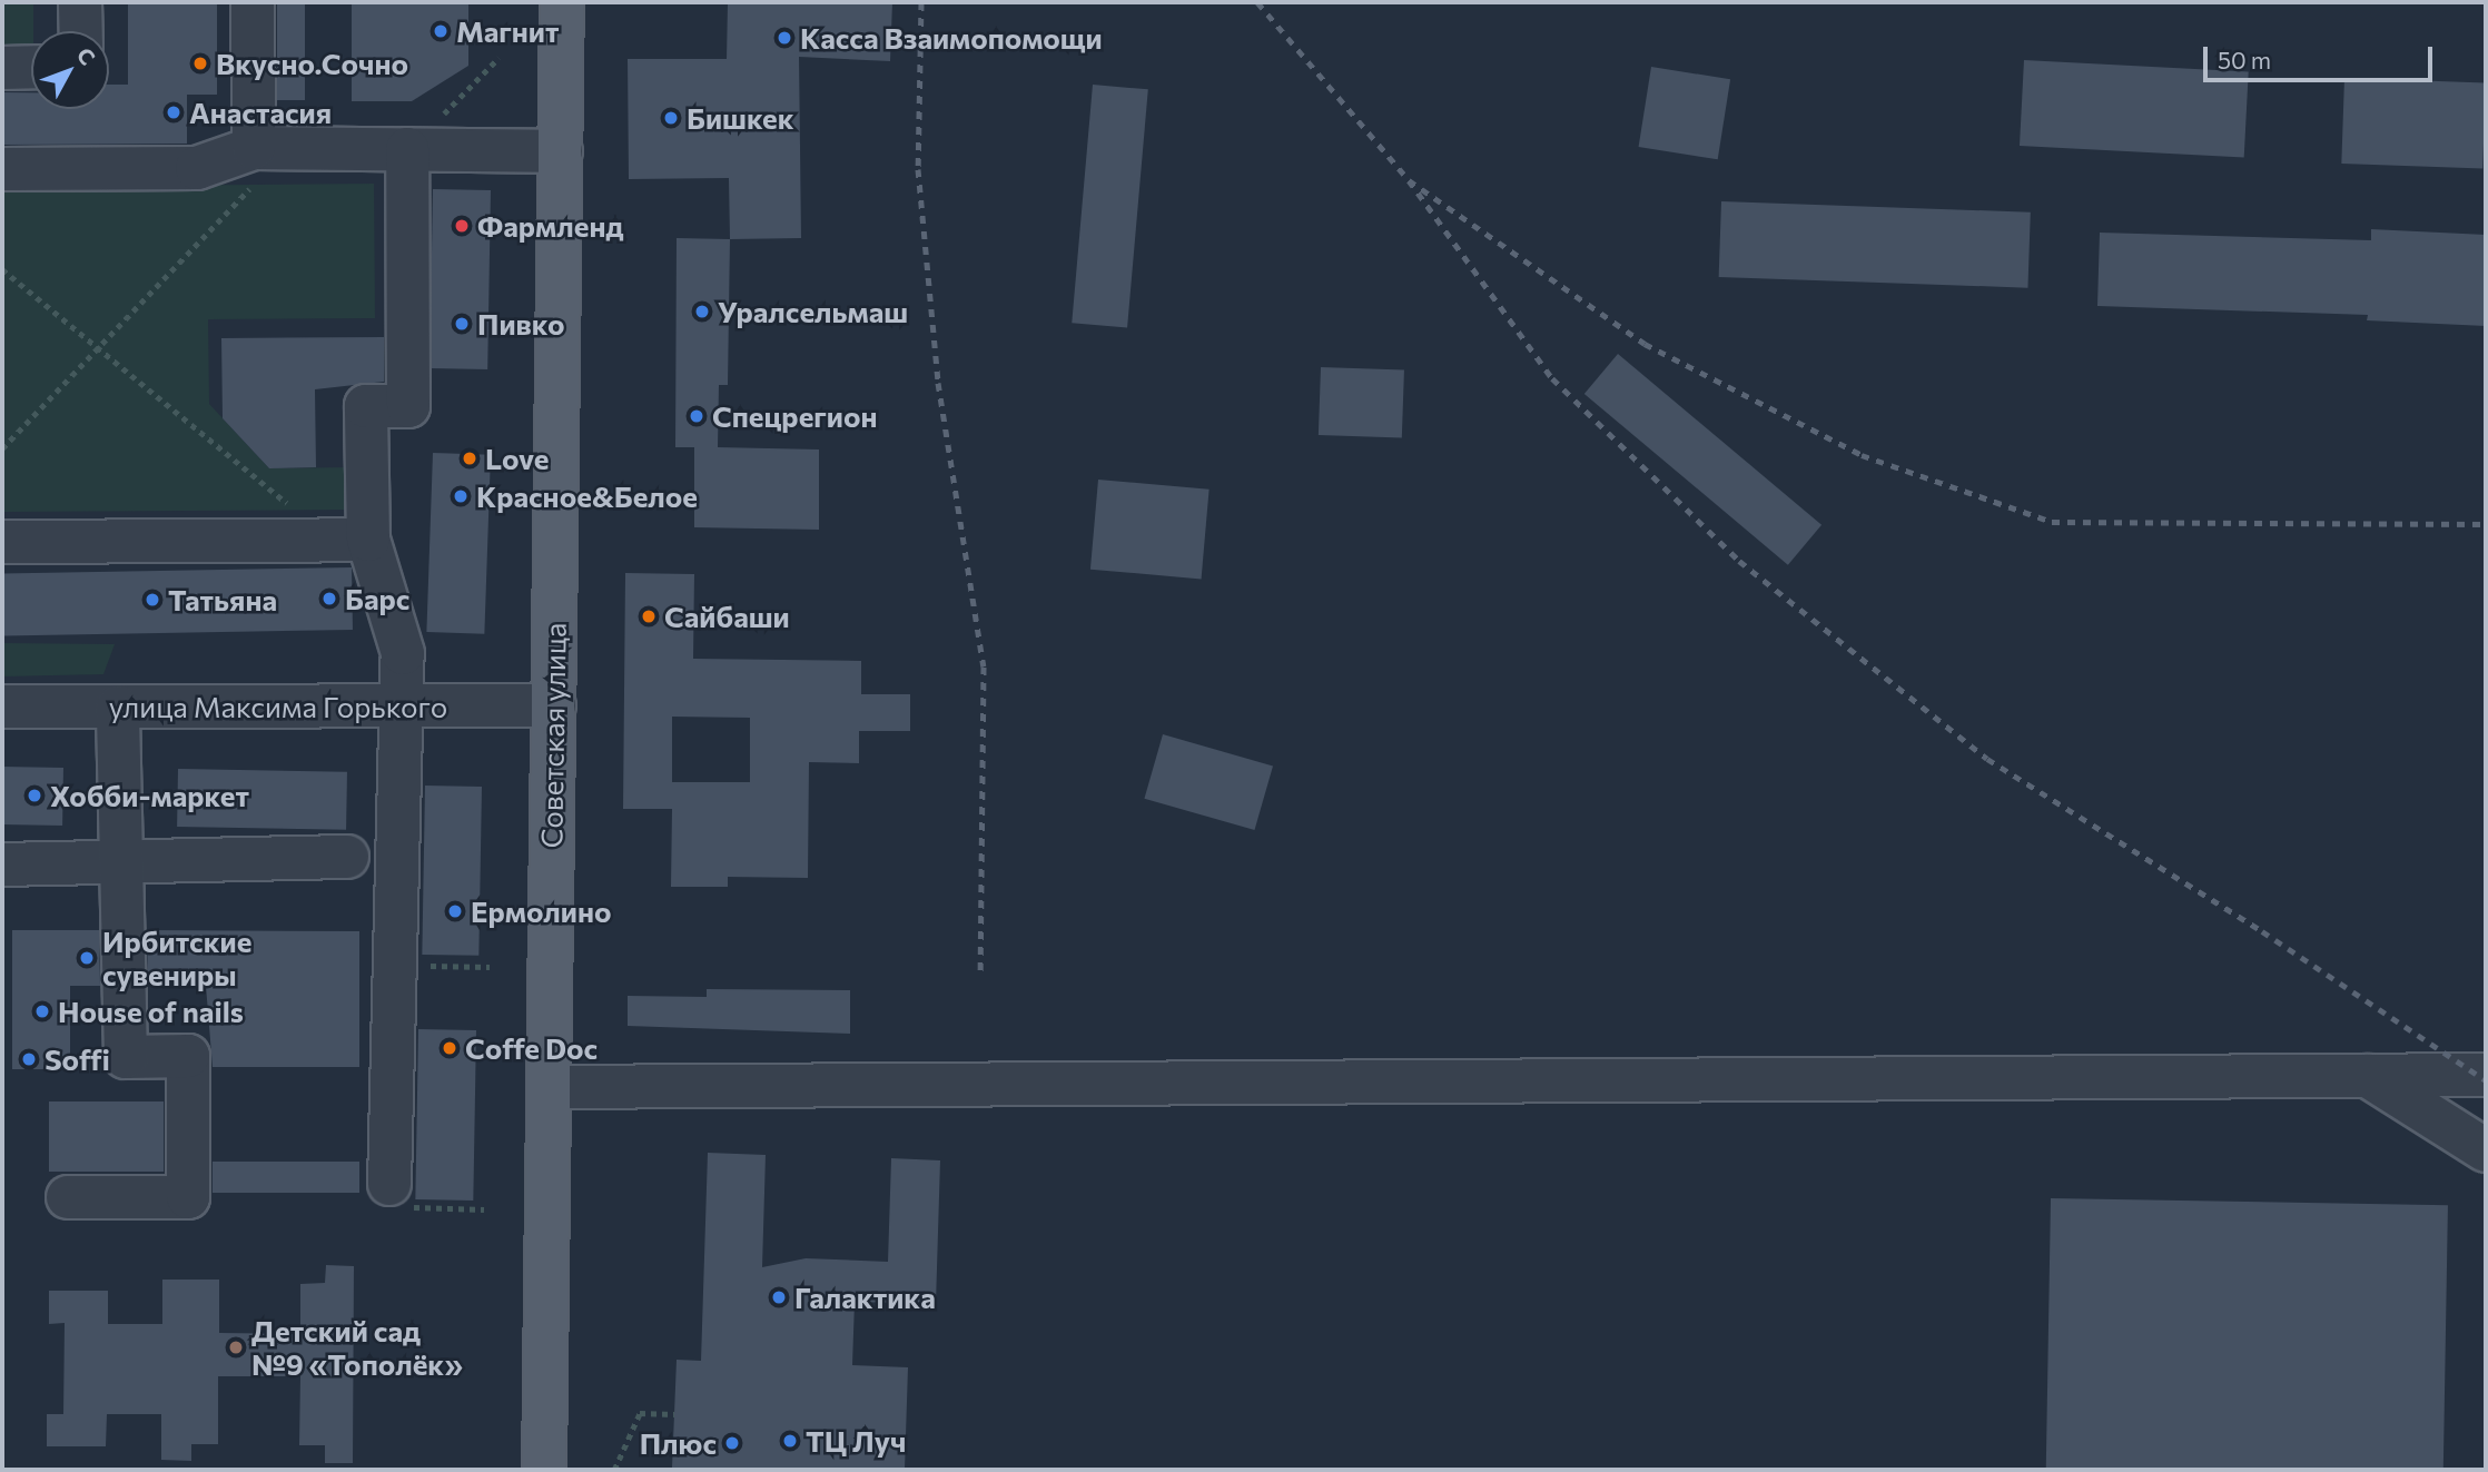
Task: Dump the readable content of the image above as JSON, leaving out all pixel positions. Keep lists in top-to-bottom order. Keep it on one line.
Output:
{"streets":{"main road":["Советская улица"],"street":["улица Максима Горького"]},"crossings":[["улица Максима Горького","Советская улица"]],"places":["Магнит","Касса Взаимопомощи","Вкусно.Сочно","Анастасия","Бишкек","Фармленд","Уралсельмаш","Пивко","Спецрегион","Love","Красное&Белое","Барс","Татьяна","Сайбаши","Хобби-маркет","Ермолино","Ирбитские сувениры","House of nails","Coffe Doc","Soffi","Галактика","Детский сад №9 «Тополёк»","ТЦ Луч","Плюс"],"scale_bar":"50 m","north":"top right"}
